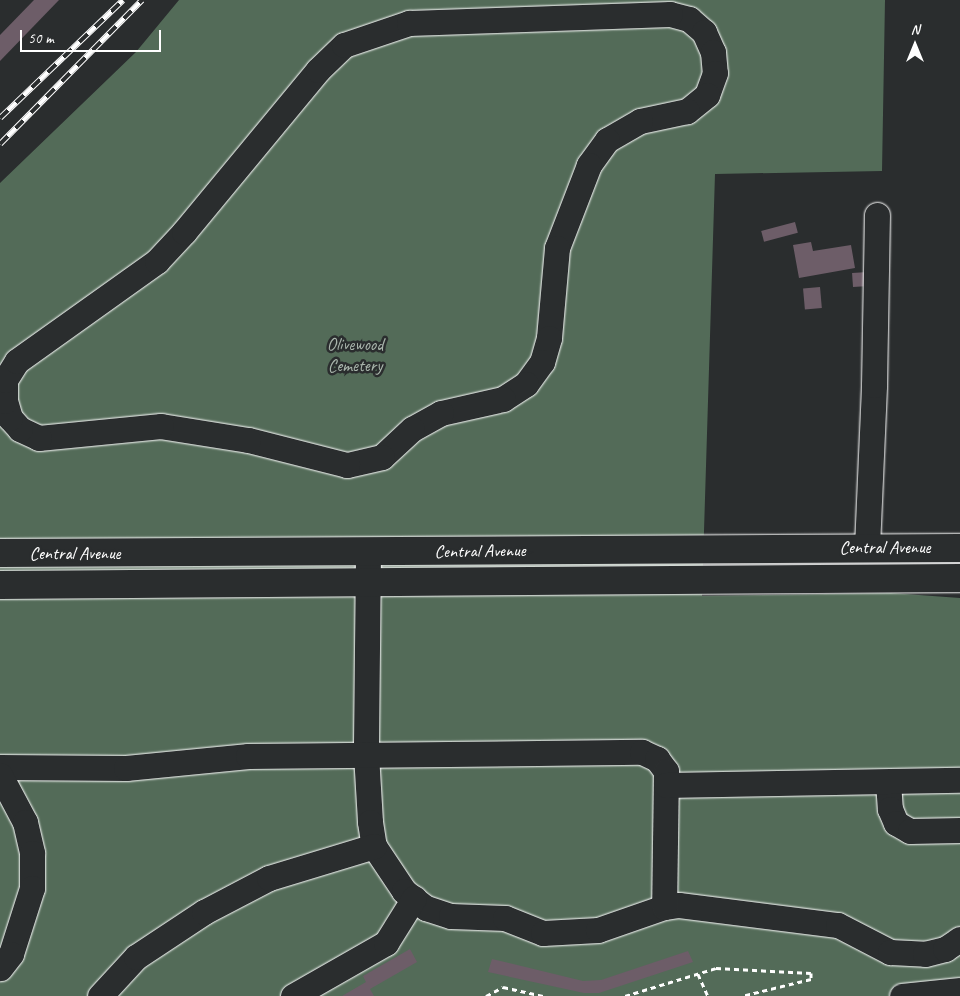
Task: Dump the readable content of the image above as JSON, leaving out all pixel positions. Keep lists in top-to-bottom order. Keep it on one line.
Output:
{"streets":{"main road":["Central Avenue"]},"parks":["Olivewood Cemetery"],"scale_bar":"50 m","north":"top"}
